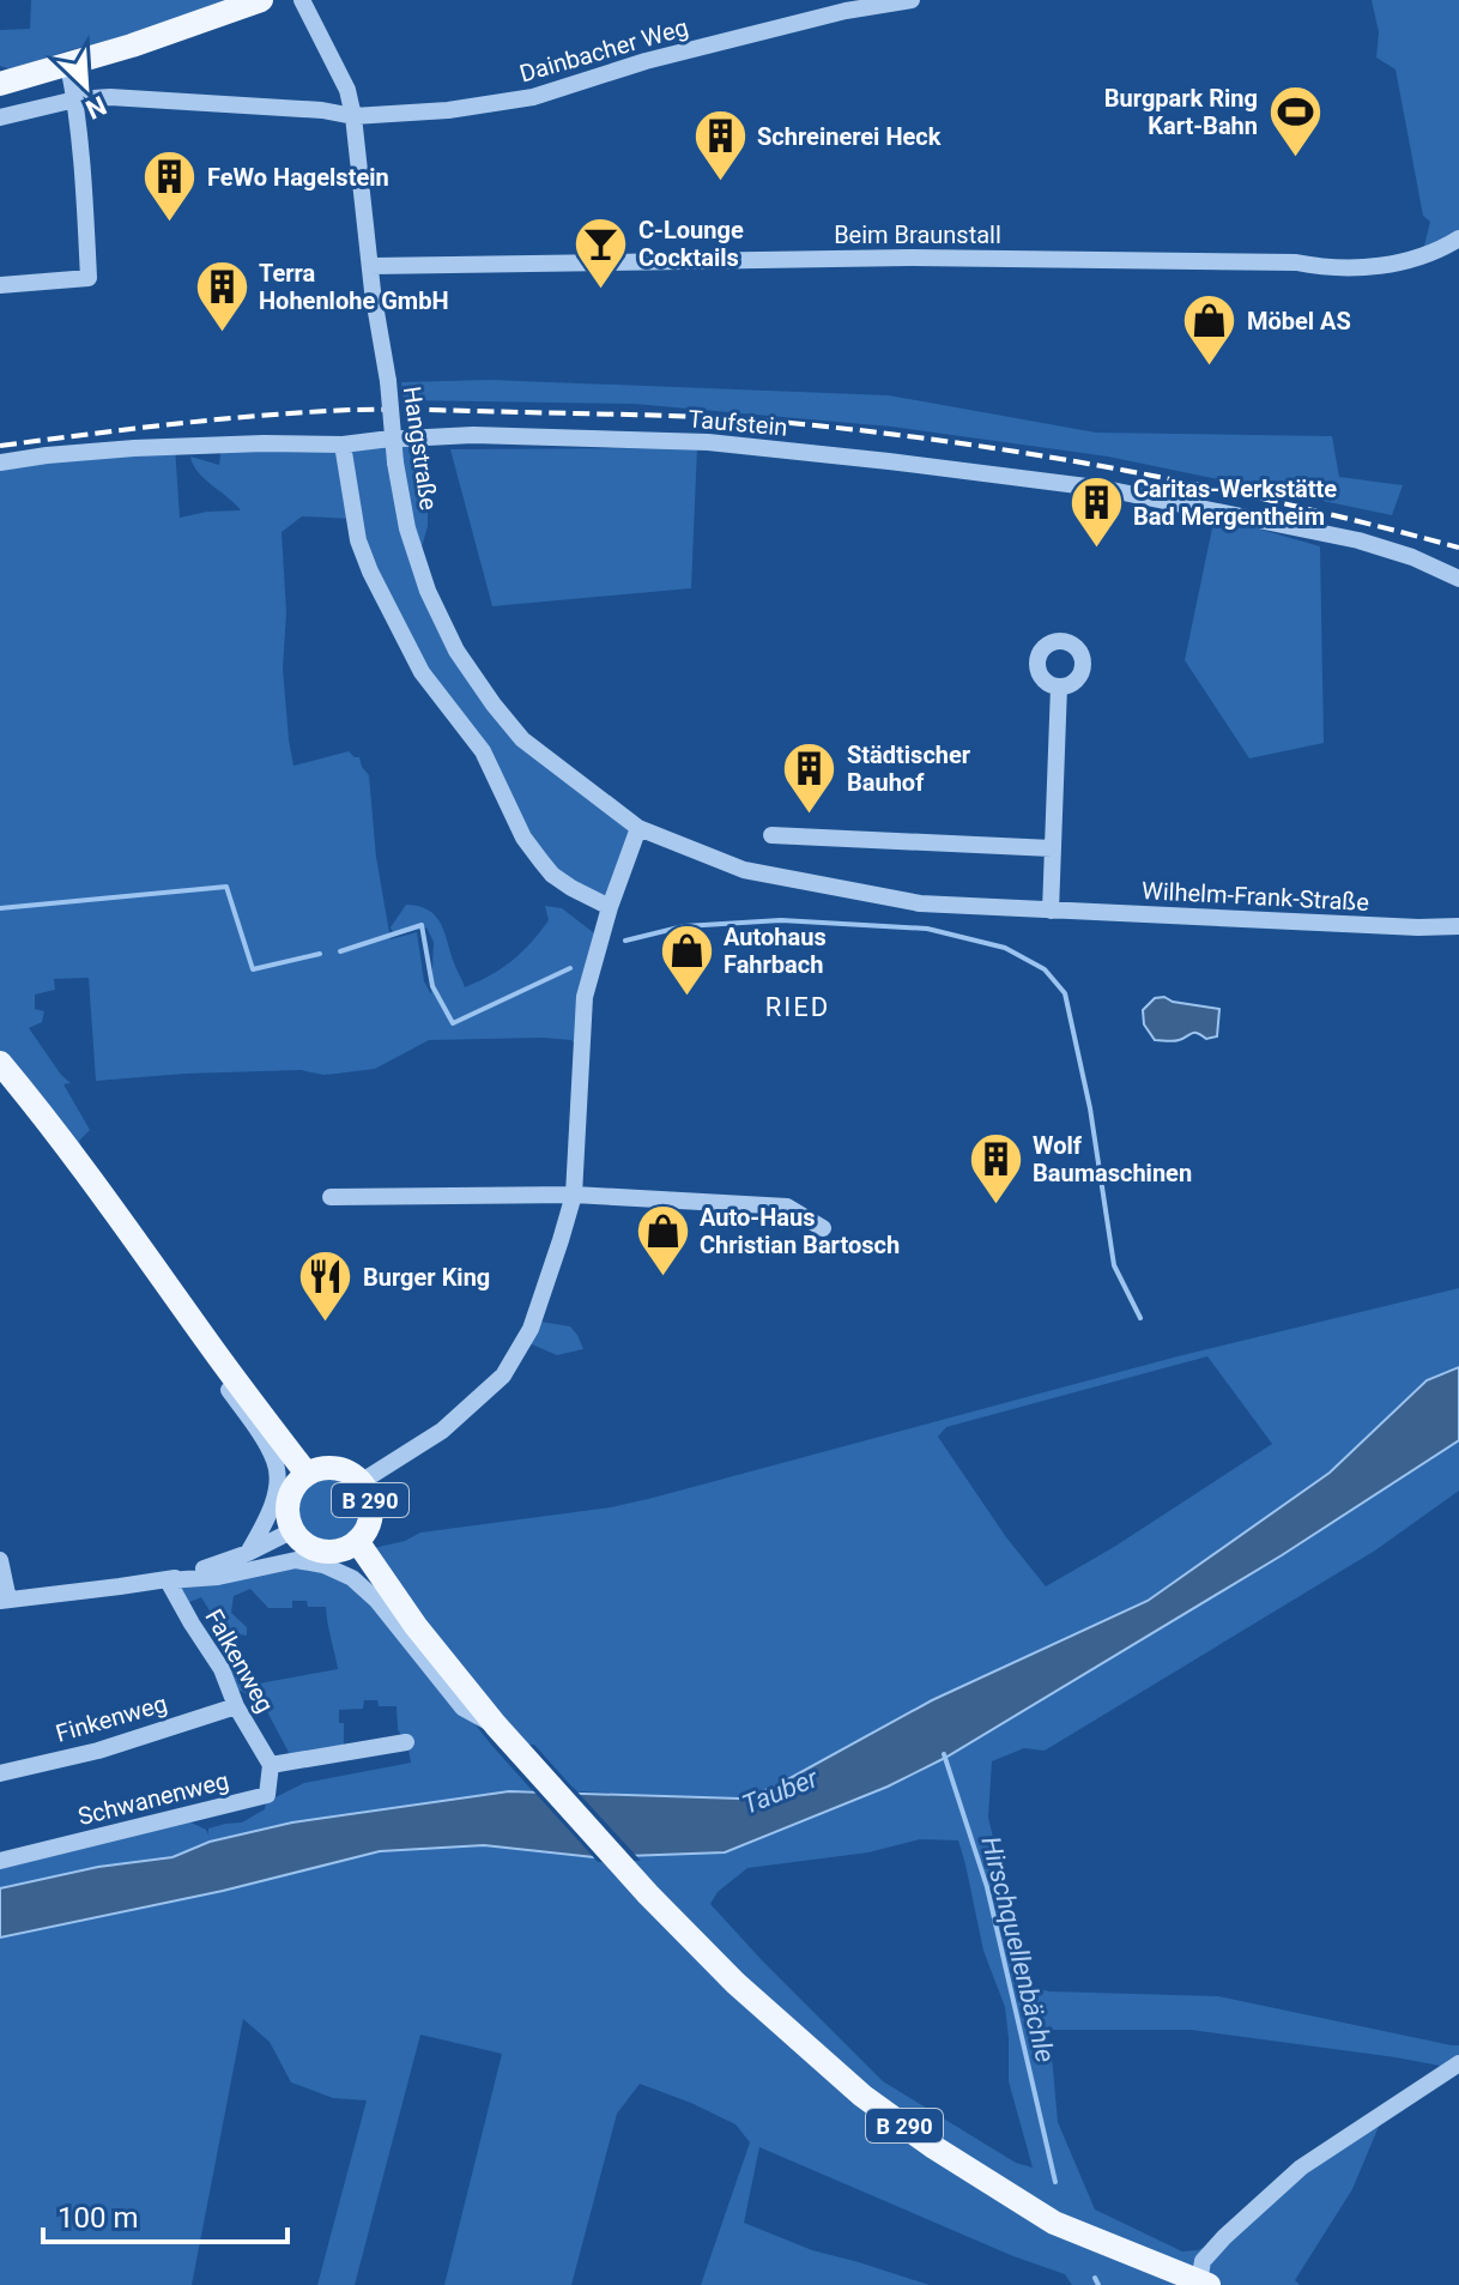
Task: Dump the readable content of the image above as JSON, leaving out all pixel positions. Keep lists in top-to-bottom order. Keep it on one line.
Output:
{"streets":{"main road":["B 290"],"street":["Dainbacher Weg","Beim Braunstall","Taufstein","Hangstraße","Wilhelm-Frank-Straße","Falkenweg","Finkenweg","Schwanenweg"]},"crossings":[["Dainbacher Weg","Hangstraße"],["Beim Braunstall","Hangstraße"],["Hangstraße","Wilhelm-Frank-Straße"],["Falkenweg","Finkenweg"],["Falkenweg","Schwanenweg"]],"districts":["RIED"],"water":["Tauber","Hirschquellenbächle"],"places":{"sports":["Burgpark Ring Kart-Bahn"],"building":["Schreinerei Heck","FeWo Hagelstein","Terra Hohenlohe GmbH","Caritas-Werkstätte Bad Mergentheim","Städtischer Bauhof","Wolf Baumaschinen"],"bar":["C-Lounge Cocktails"],"shop":["Möbel AS","Autohaus Fahrbach","Auto-Haus Christian Bartosch"],"restaurant":["Burger King"]},"scale_bar":"100 m","north":"bottom right"}
